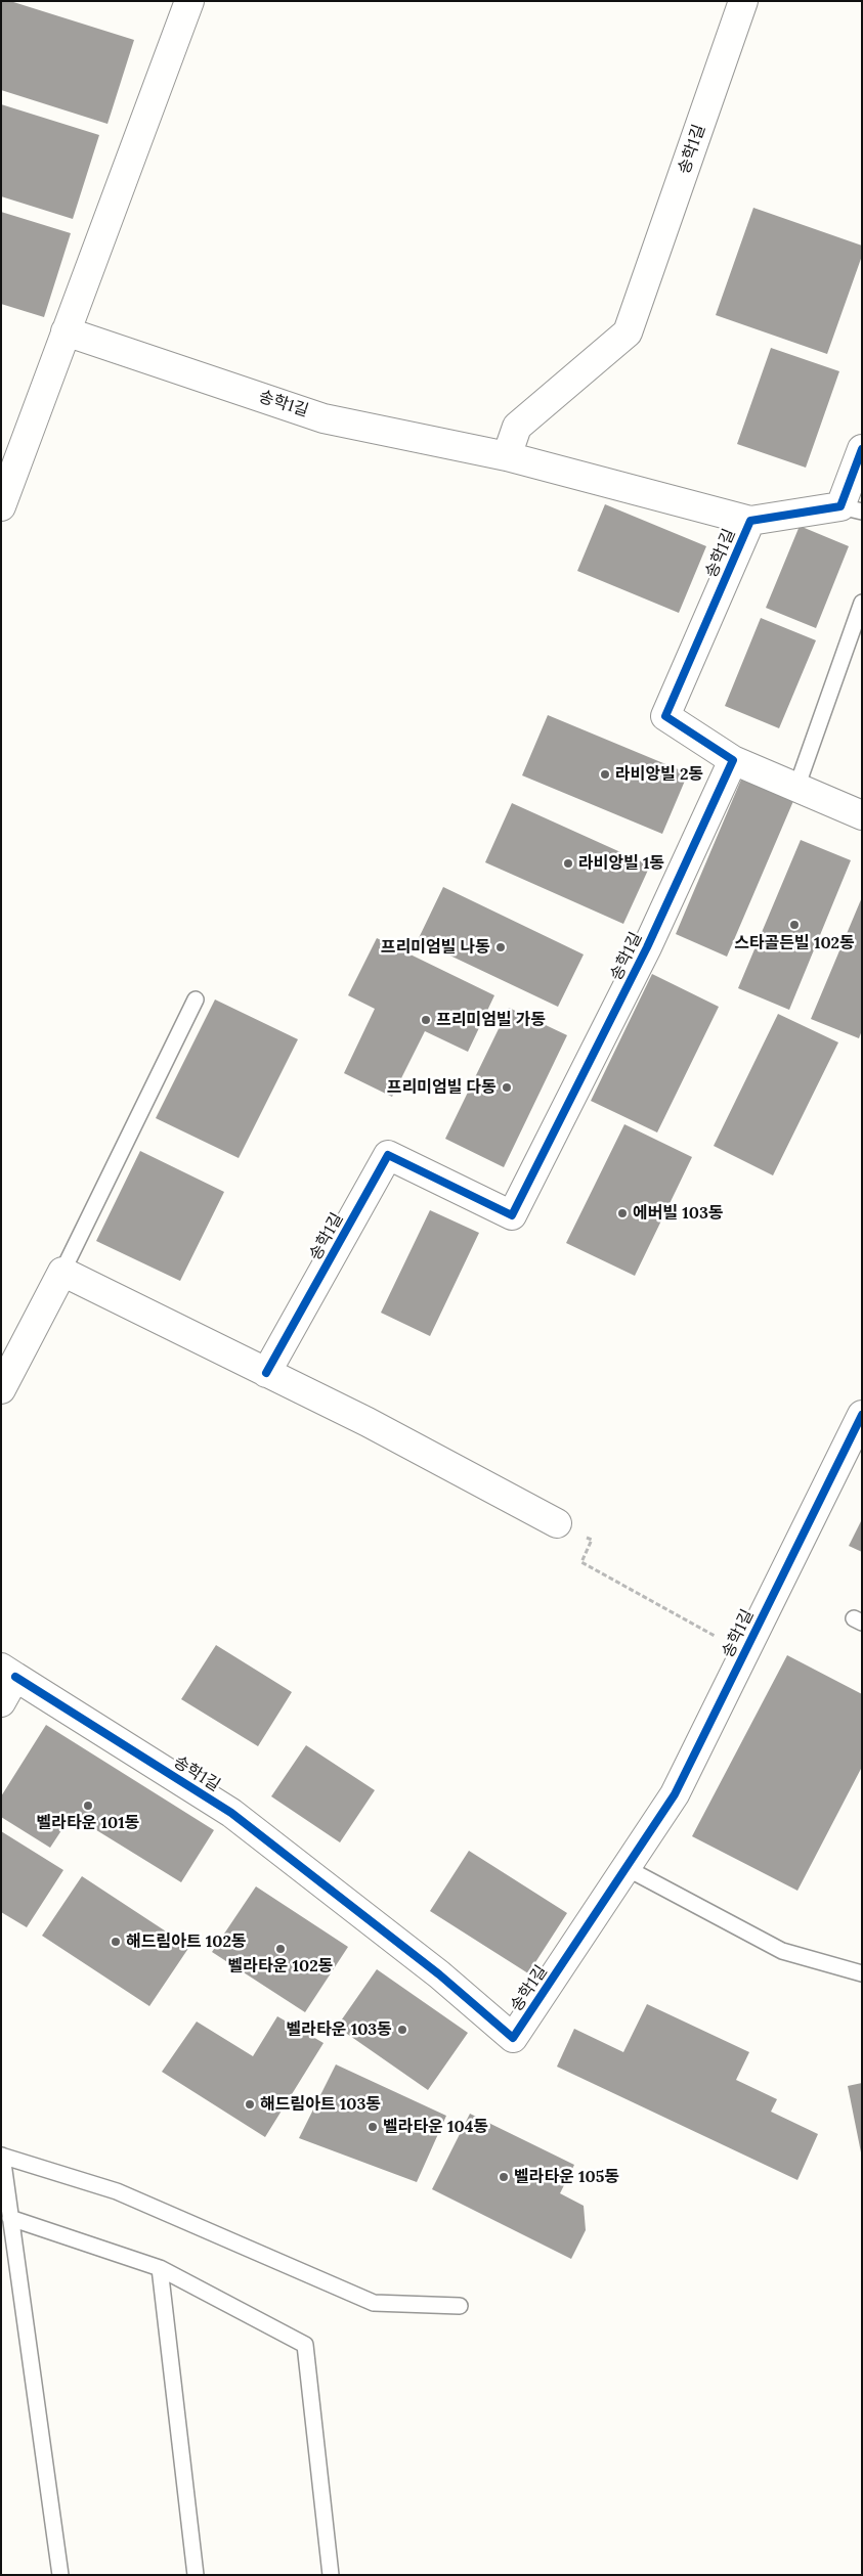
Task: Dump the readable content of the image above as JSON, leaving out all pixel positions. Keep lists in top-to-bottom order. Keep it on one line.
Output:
{"streets":{"street":["송학1길"]},"places":["라비앙빌 2동","라비앙빌 1동","스타골든빌 102동","프리미엄빌 나동","프리미엄빌 가동","프리미엄빌 다동","에버빌 103동","벨라타운 101동","해드림아트 102동","벨라타운 102동","벨라타운 103동","해드림아트 103동","벨라타운 104동","벨라타운 105동"]}
